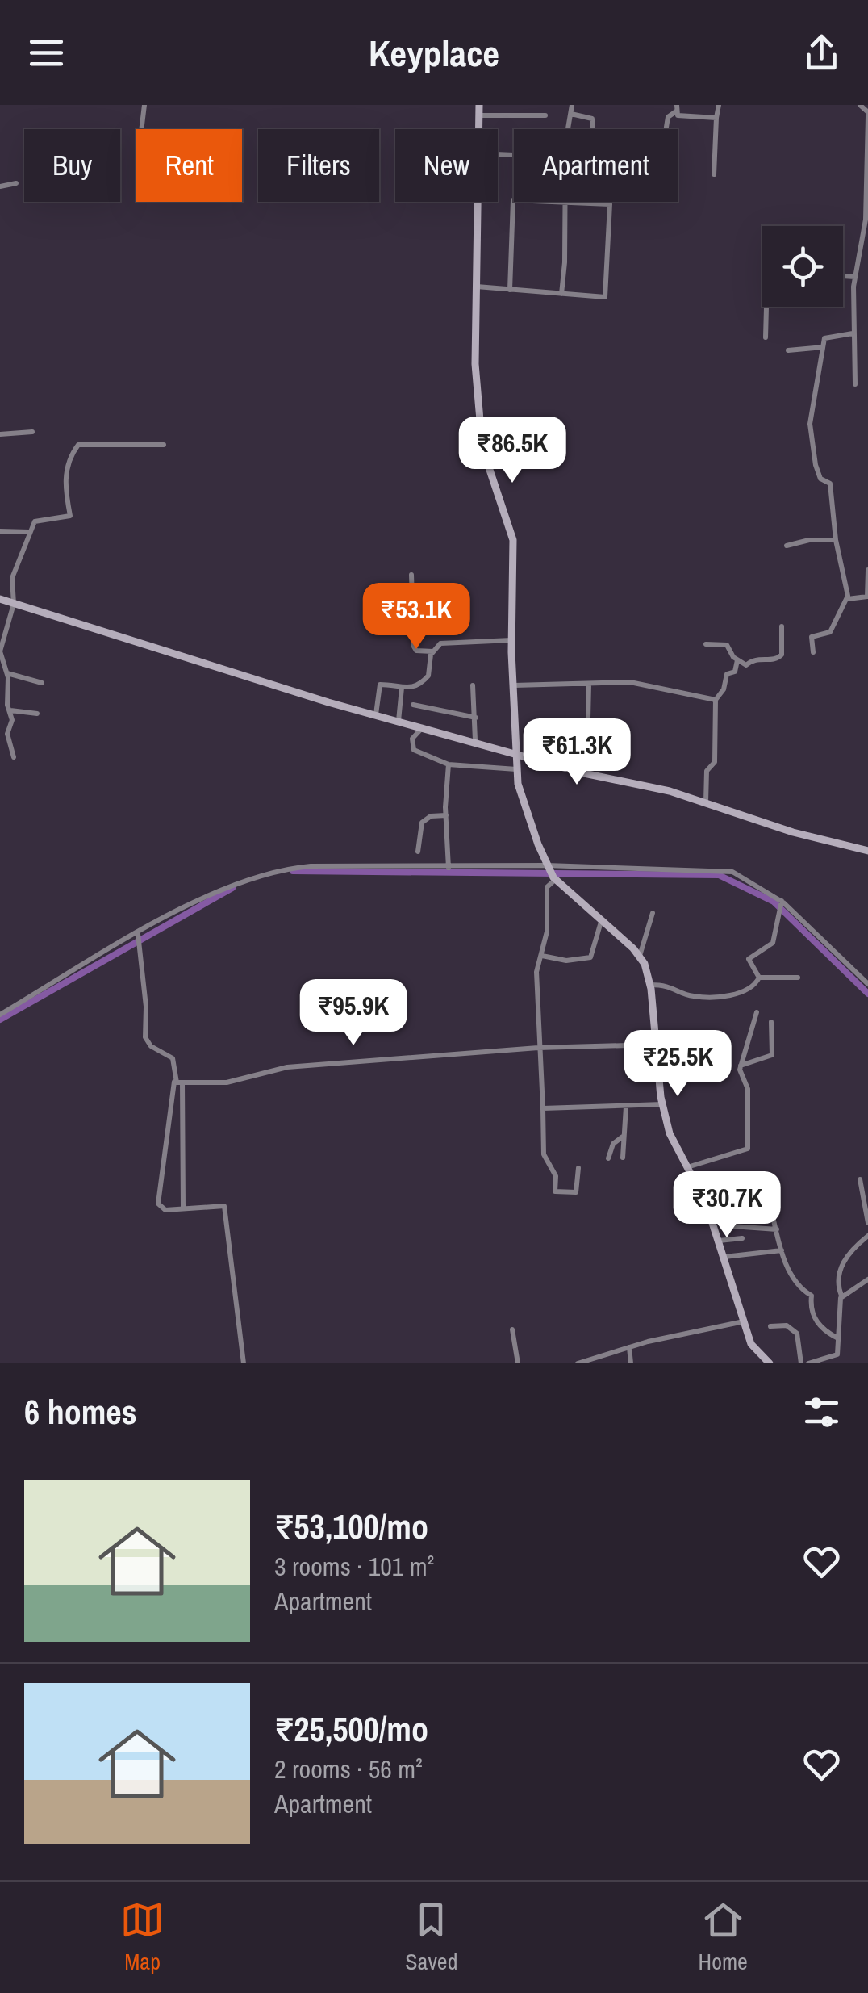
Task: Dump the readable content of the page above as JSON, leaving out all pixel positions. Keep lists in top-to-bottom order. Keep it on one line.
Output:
{"page":{"header":"Keyplace","chip":["Buy","Rent","Filters","New","Apartment"],"price":["₹86.5K","₹53.1K","₹61.3K","₹95.9K","₹25.5K","₹30.7K"],"heading":"6 homes","list":[{"name":"₹53,100/mo","note":"3 rooms · 101 m² · Apartment"},{"name":"₹25,500/mo","note":"2 rooms · 56 m² · Apartment"}],"tabs":["Map","Saved","Home"]}}
